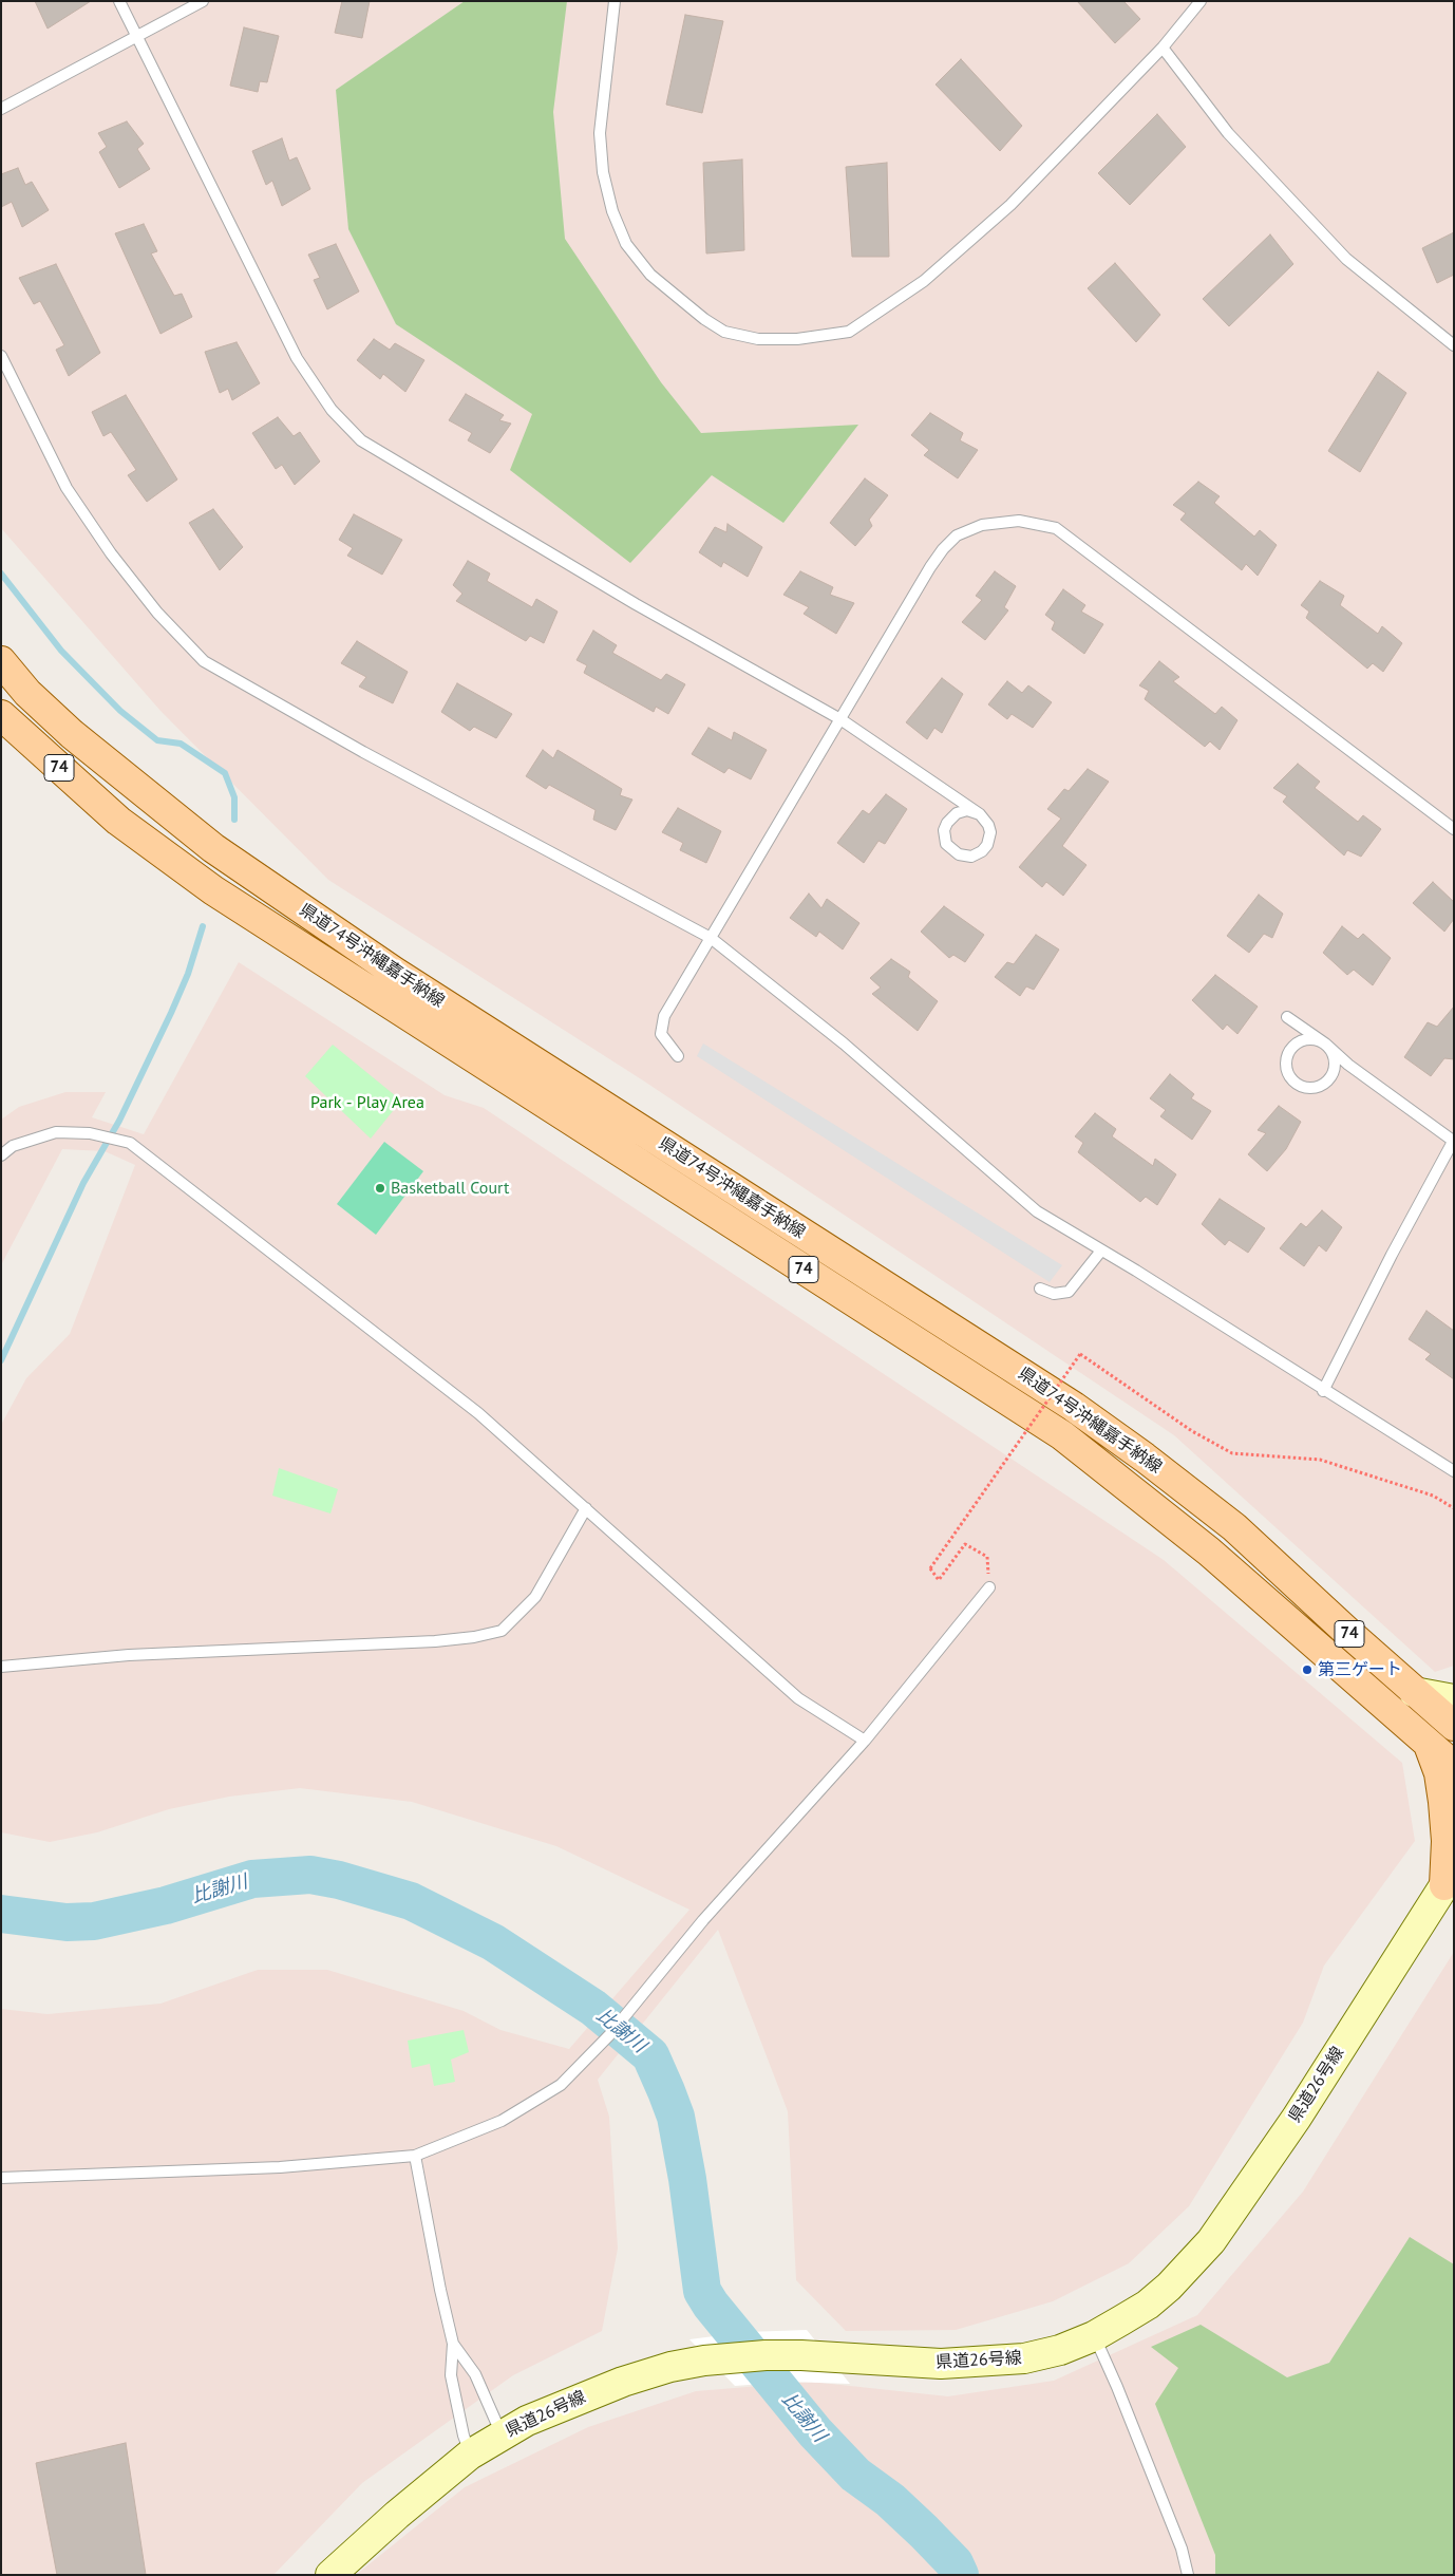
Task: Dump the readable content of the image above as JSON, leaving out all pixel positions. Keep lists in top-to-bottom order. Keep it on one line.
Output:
{"streets":{"main road":["74","県道74号沖縄嘉手納線","県道26号線"]},"water":["比謝川"],"parks":["Park - Play Area"],"places":["Basketball Court","第三ゲート"]}
